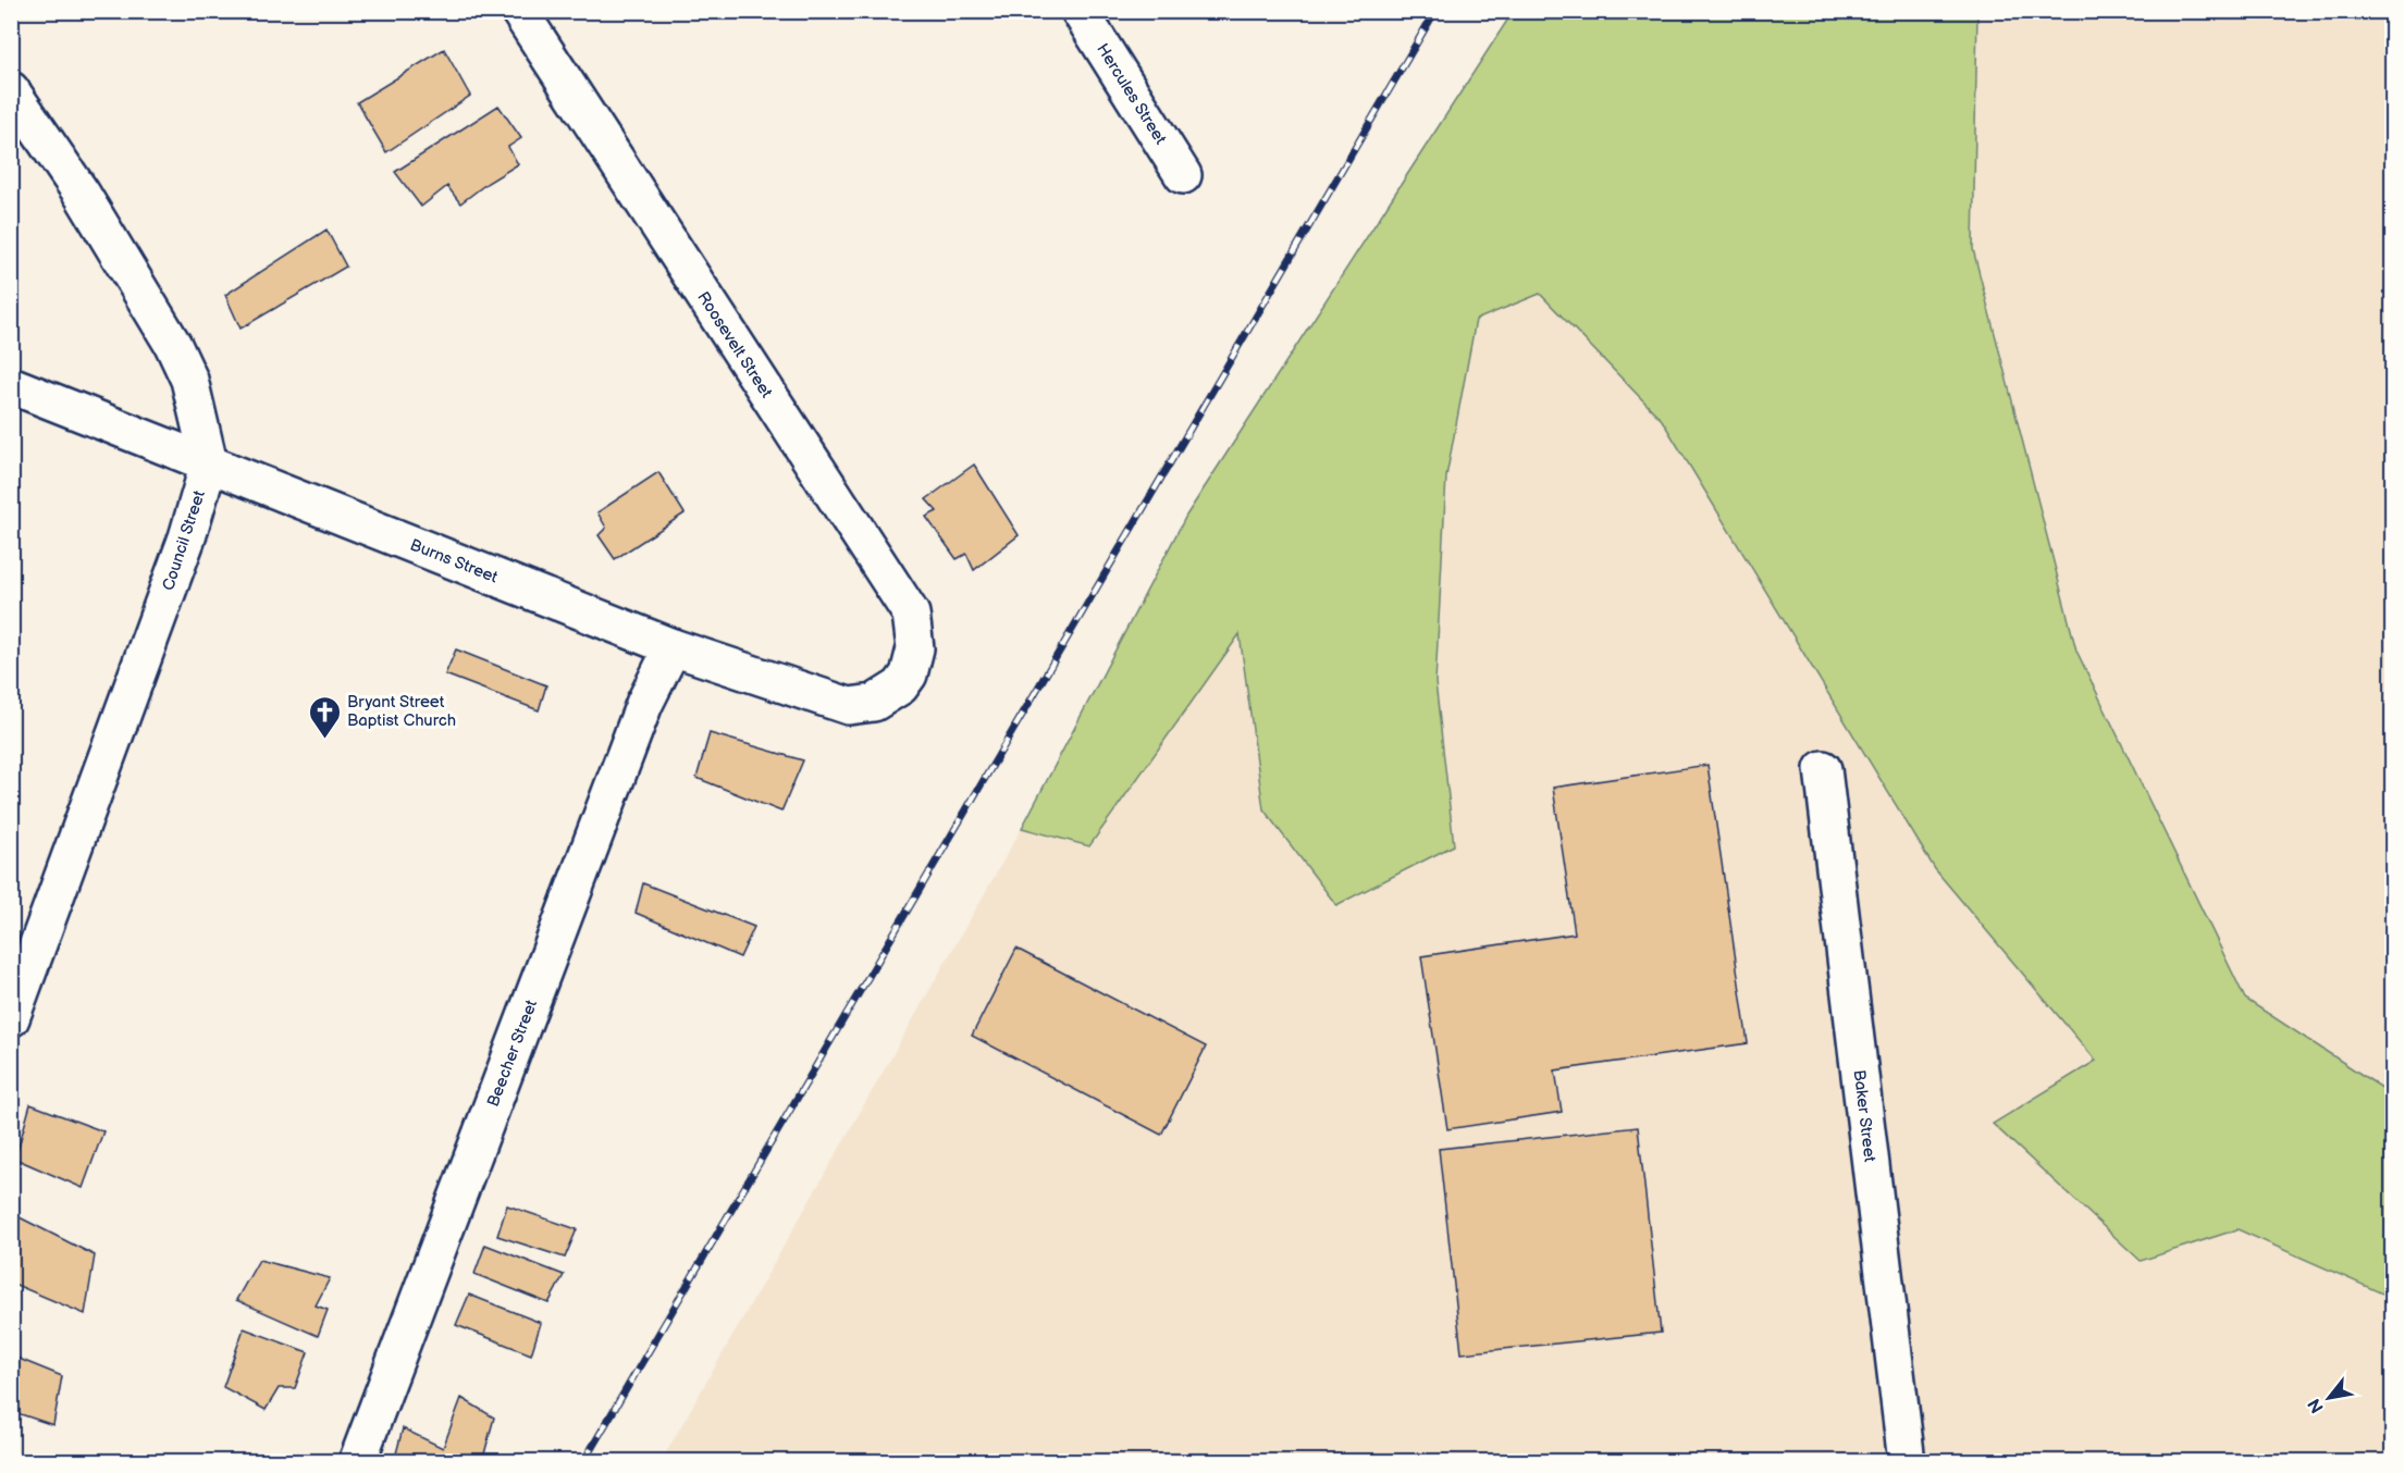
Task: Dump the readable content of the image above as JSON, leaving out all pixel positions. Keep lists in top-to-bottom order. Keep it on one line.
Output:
{"streets":{"street":["Hercules Street","Roosevelt Street","Council Street","Burns Street","Beecher Street","Baker Street"]},"crossings":[["Roosevelt Street","Burns Street"],["Council Street","Burns Street"],["Burns Street","Beecher Street"]],"places":{"church":["Bryant Street Baptist Church"]},"north":"bottom left"}
